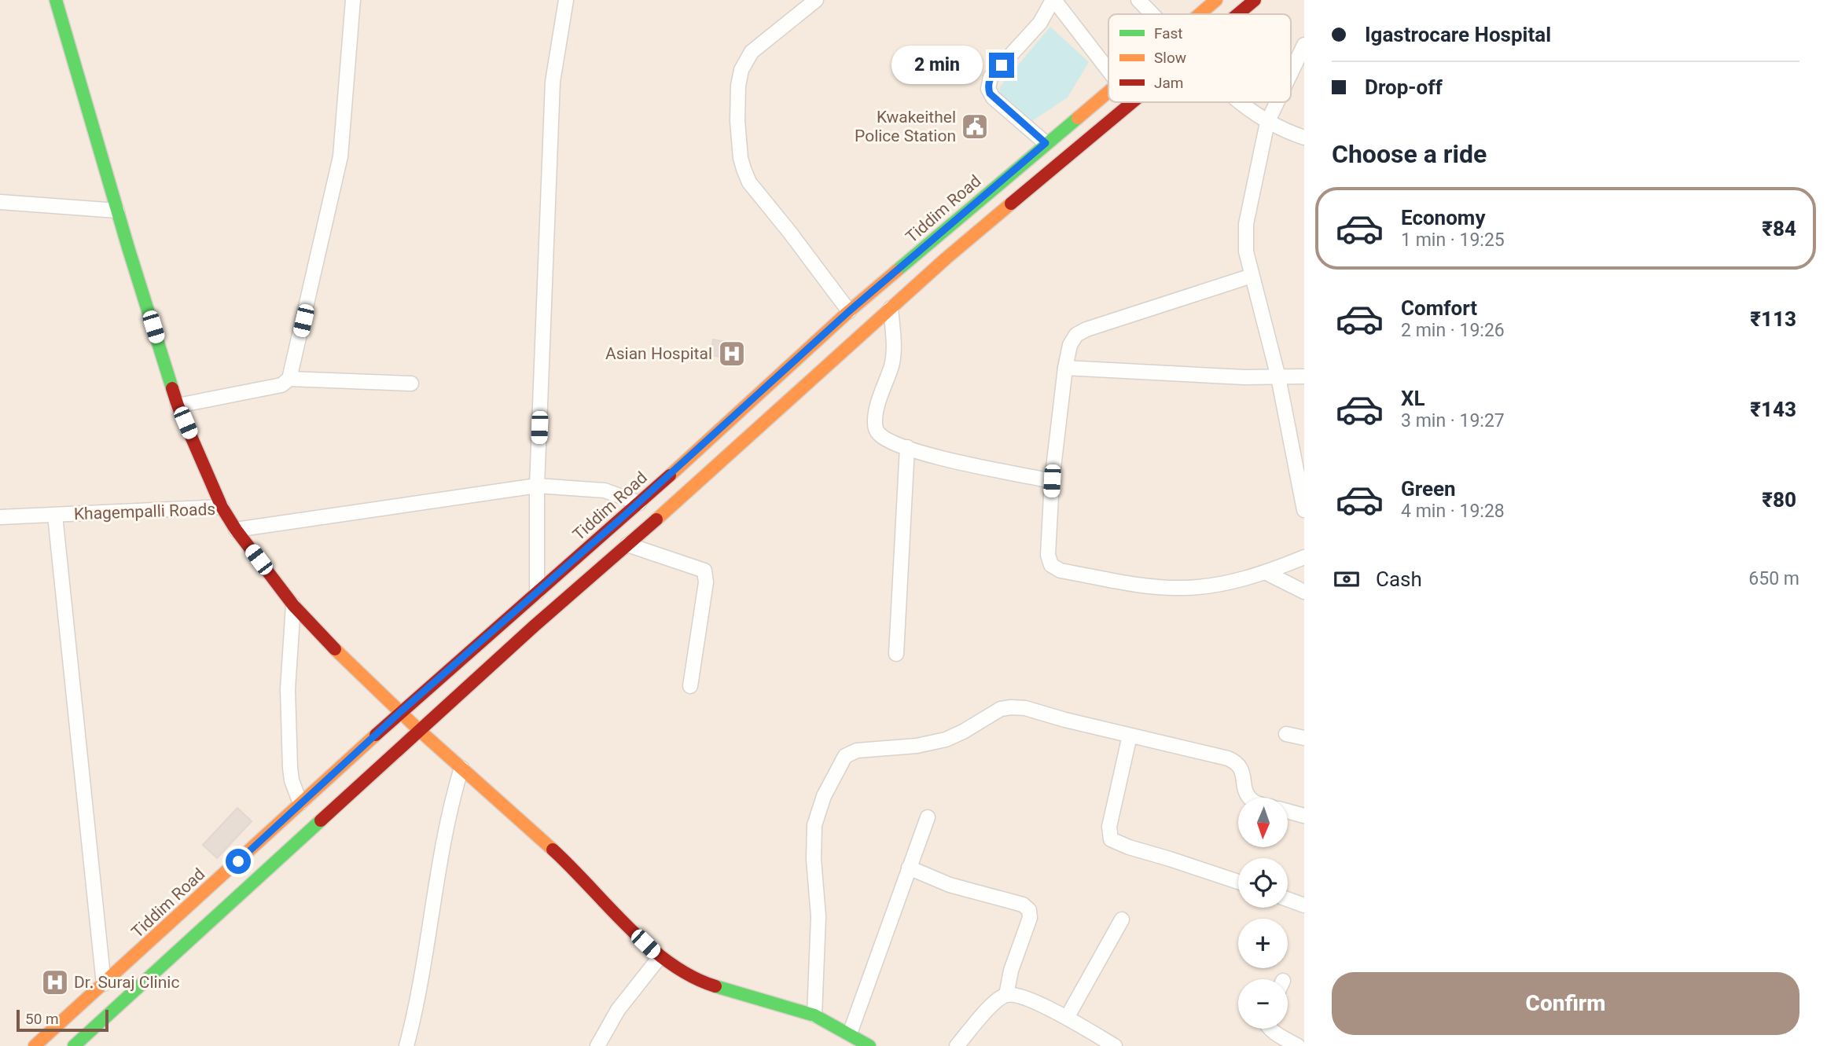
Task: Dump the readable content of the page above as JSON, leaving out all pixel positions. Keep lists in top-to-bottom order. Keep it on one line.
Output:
{"streets":{"main road":["Tiddim Road","Khagempalli Roads"]},"crossings":[["Tiddim Road","Khagempalli Roads"]],"places":{"public building":["Kwakeithel Police Station"],"hospital":["Asian Hospital","Dr. Suraj Clinic"]},"legend":["Fast","Slow","Jam"],"scale_bar":"50 m","north":"bottom","page":{"banner":["Igastrocare Hospital","Drop-off"],"bubble":"2 min","heading":"Choose a ride","list":[{"name":"Economy","note":"1 min · 19:25","value":"₹84"},{"name":"Comfort","note":"2 min · 19:26","value":"₹113"},{"name":"XL","note":"3 min · 19:27","value":"₹143"},{"name":"Green","note":"4 min · 19:28","value":"₹80"}],"pay":["Cash","650 m"],"map_buttons":["+","−"],"buttons":"Confirm","scale":"50 m"}}
